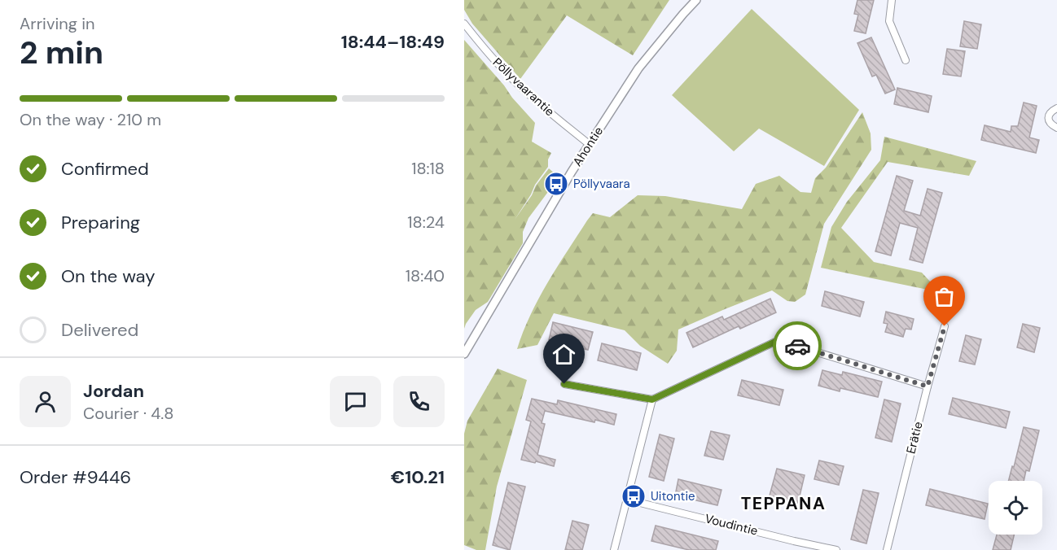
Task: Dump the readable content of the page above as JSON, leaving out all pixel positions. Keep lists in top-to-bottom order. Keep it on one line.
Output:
{"streets":{"street":["Pöllyvaarantie","Ahontie","Erätie","Voudintie"]},"crossings":[["Pöllyvaarantie","Ahontie"]],"districts":["TEPPANA"],"places":{"bus stop":["Pöllyvaara","Uitontie"]},"page":{"heading":["2 min","Arriving in","18:44–18:49"],"panel":["Jordan","Courier · 4.8","Order #9446","€10.21"],"bar":"On the way · 210 m","list":[["Confirmed","18:18"],["Preparing","18:24"],["On the way","18:40"],"Delivered"]}}
